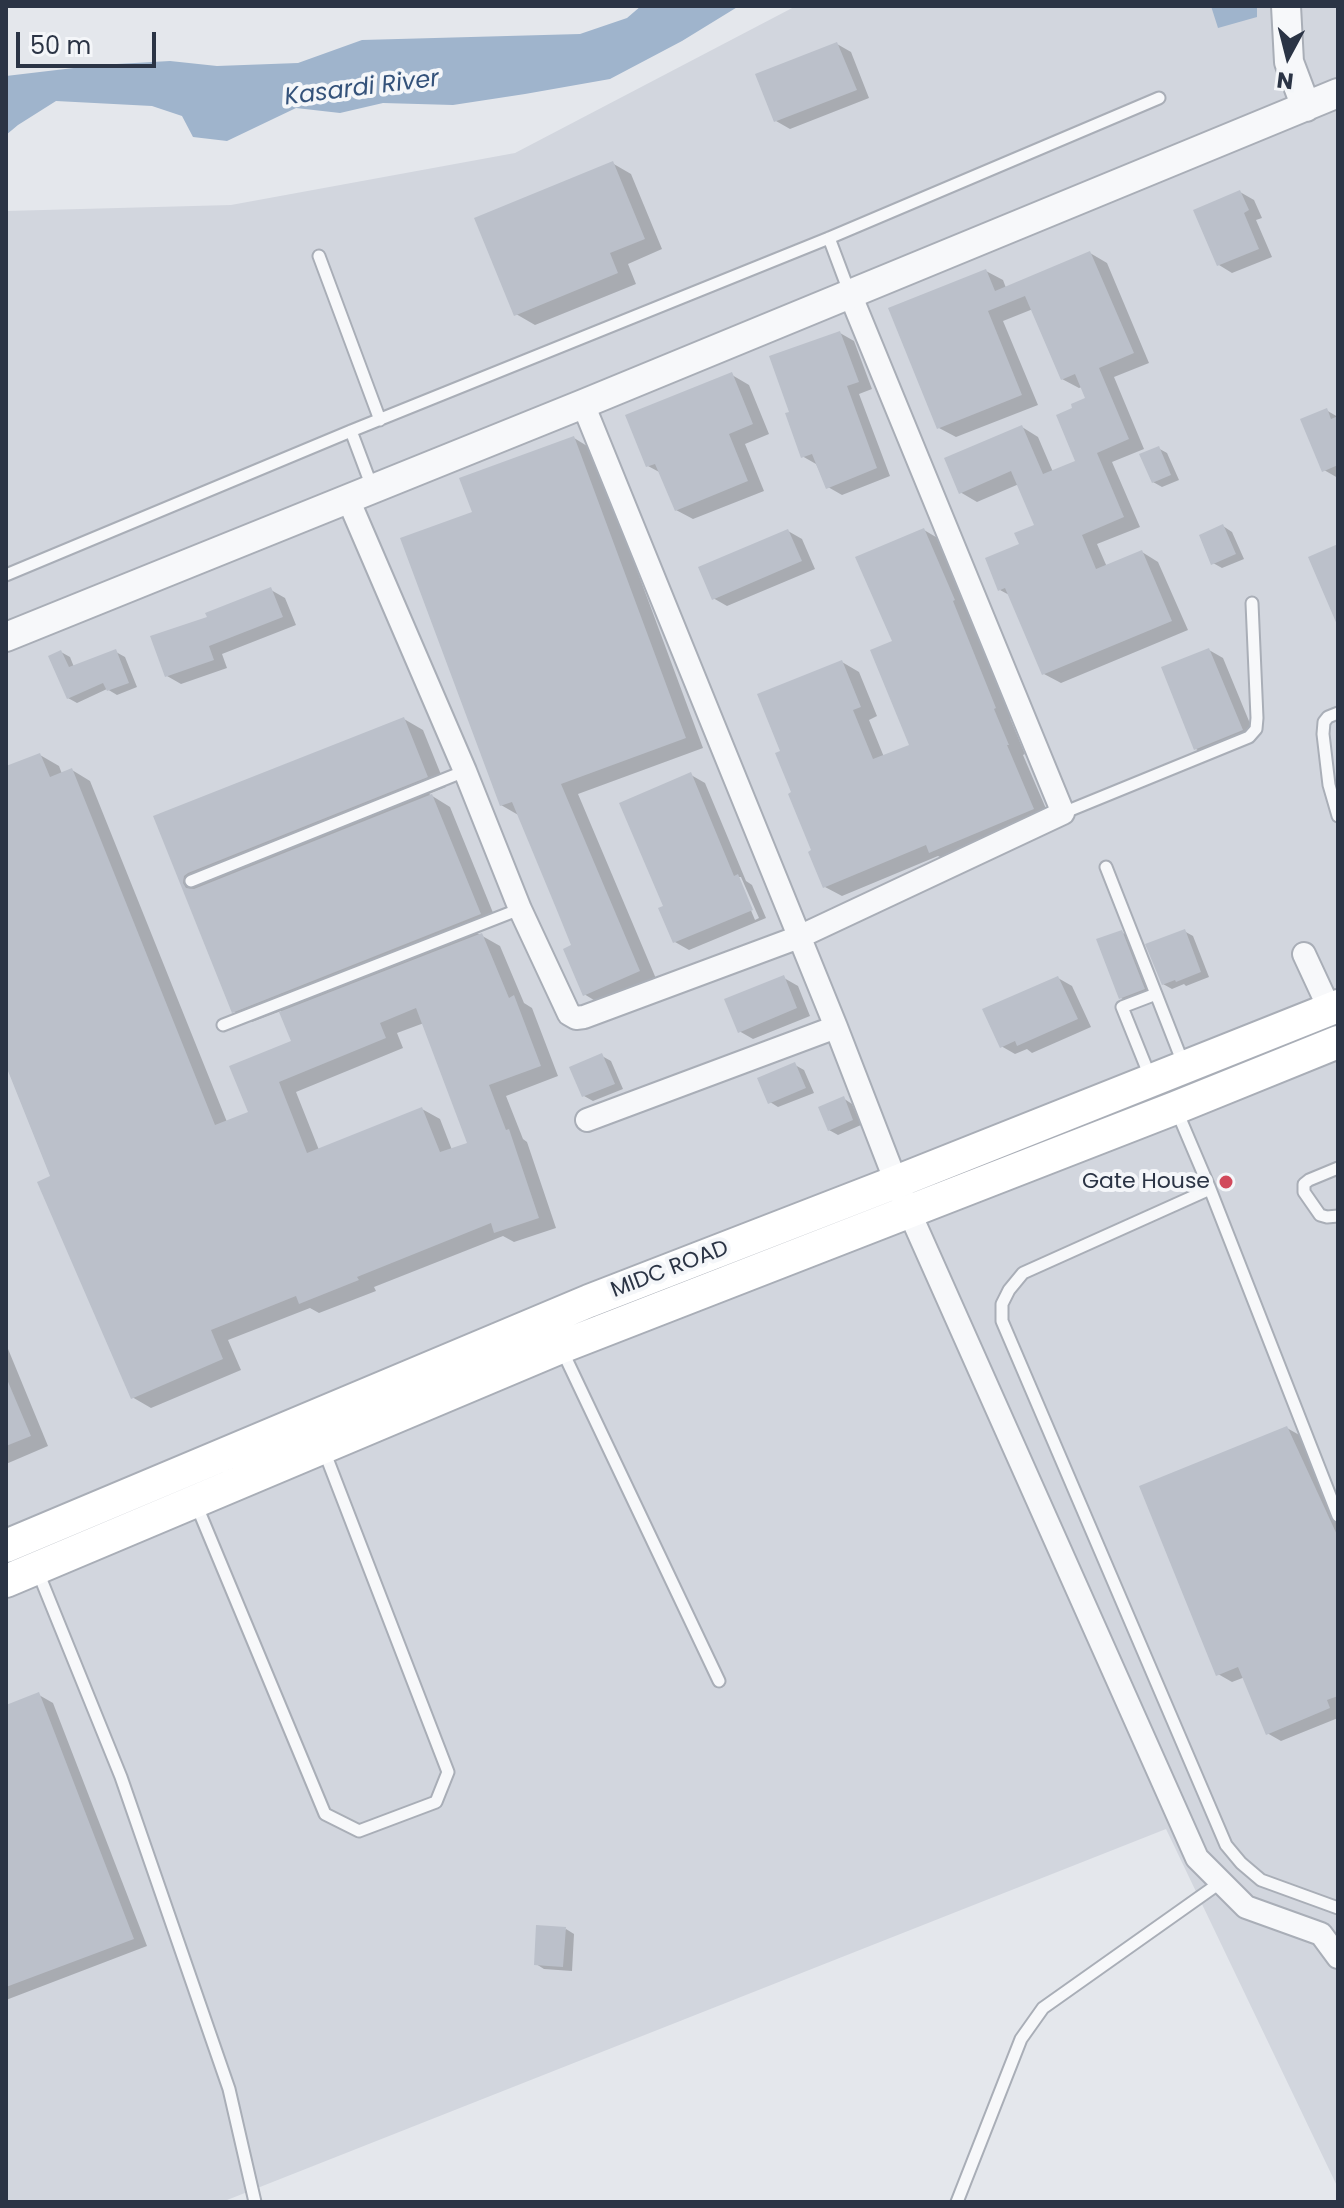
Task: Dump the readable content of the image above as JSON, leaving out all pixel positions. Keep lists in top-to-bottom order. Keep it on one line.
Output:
{"streets":{"main road":["MIDC ROAD"]},"water":["Kasardi River"],"places":["Gate House"],"scale_bar":"50 m","north":"bottom"}
